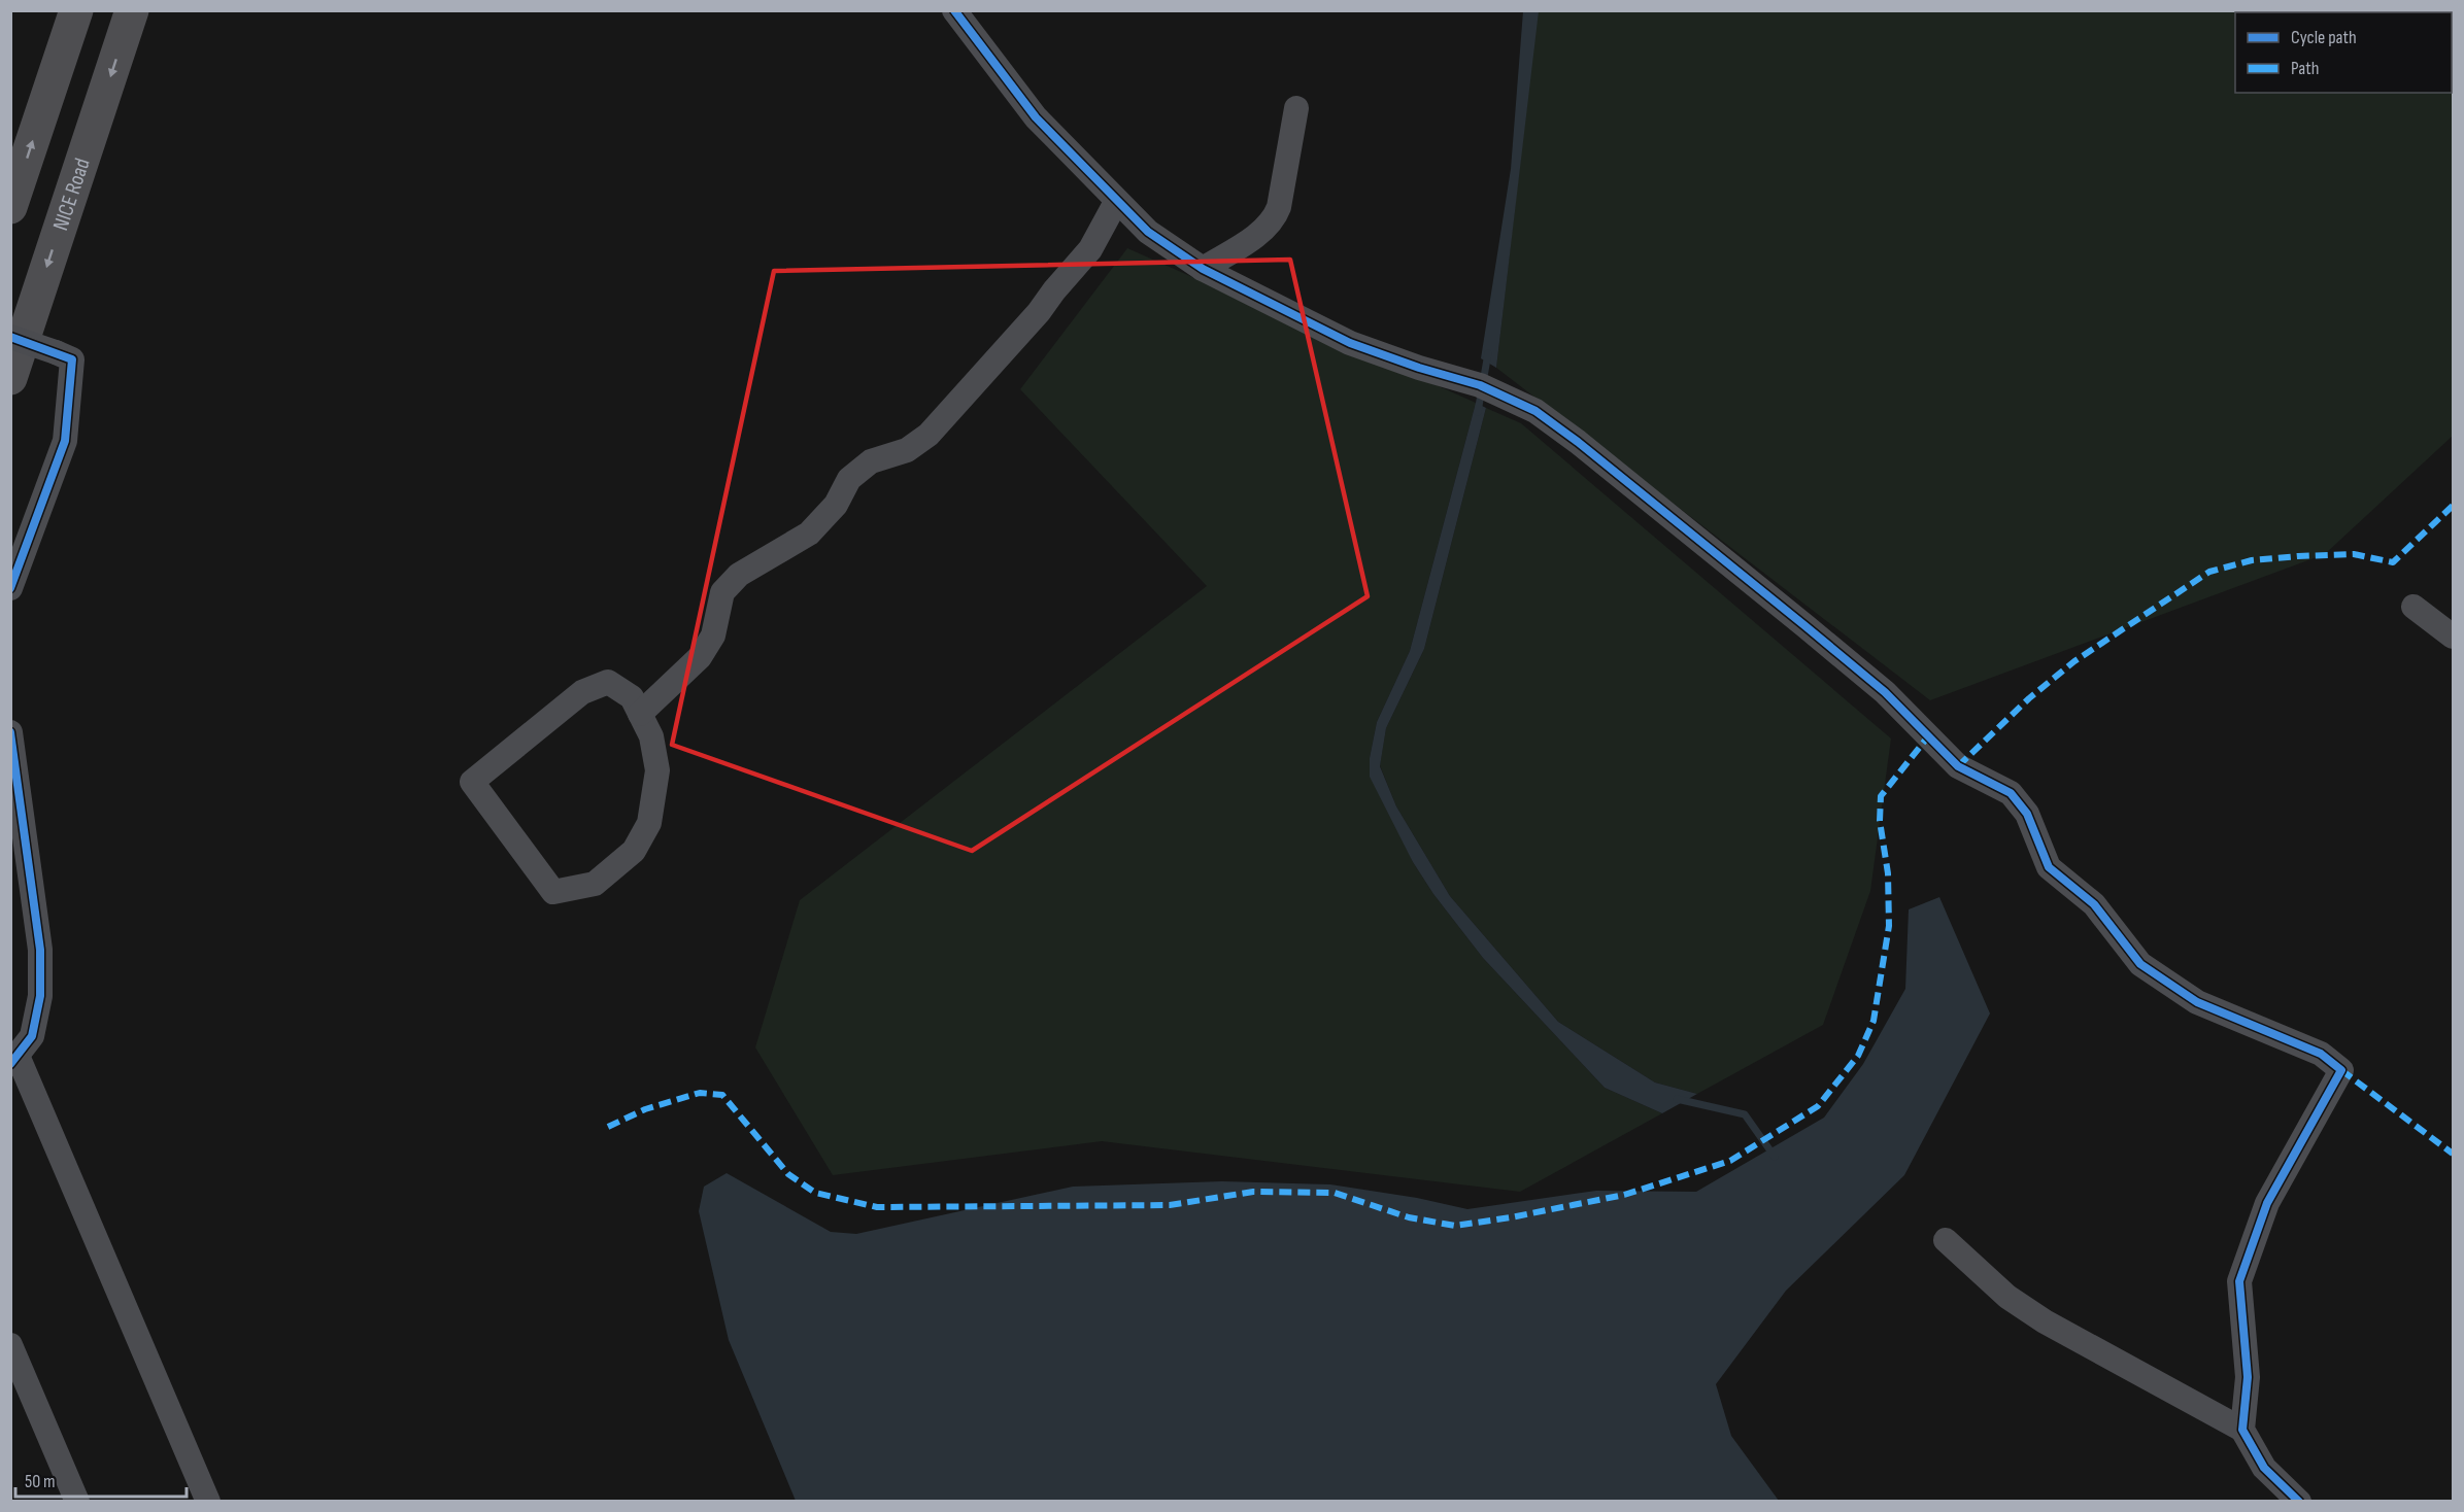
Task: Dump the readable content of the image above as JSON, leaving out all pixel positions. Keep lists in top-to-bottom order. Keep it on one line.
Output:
{"streets":{"highway":["NICE Road"]},"legend":["Cycle path","Path"],"scale_bar":"50 m"}
